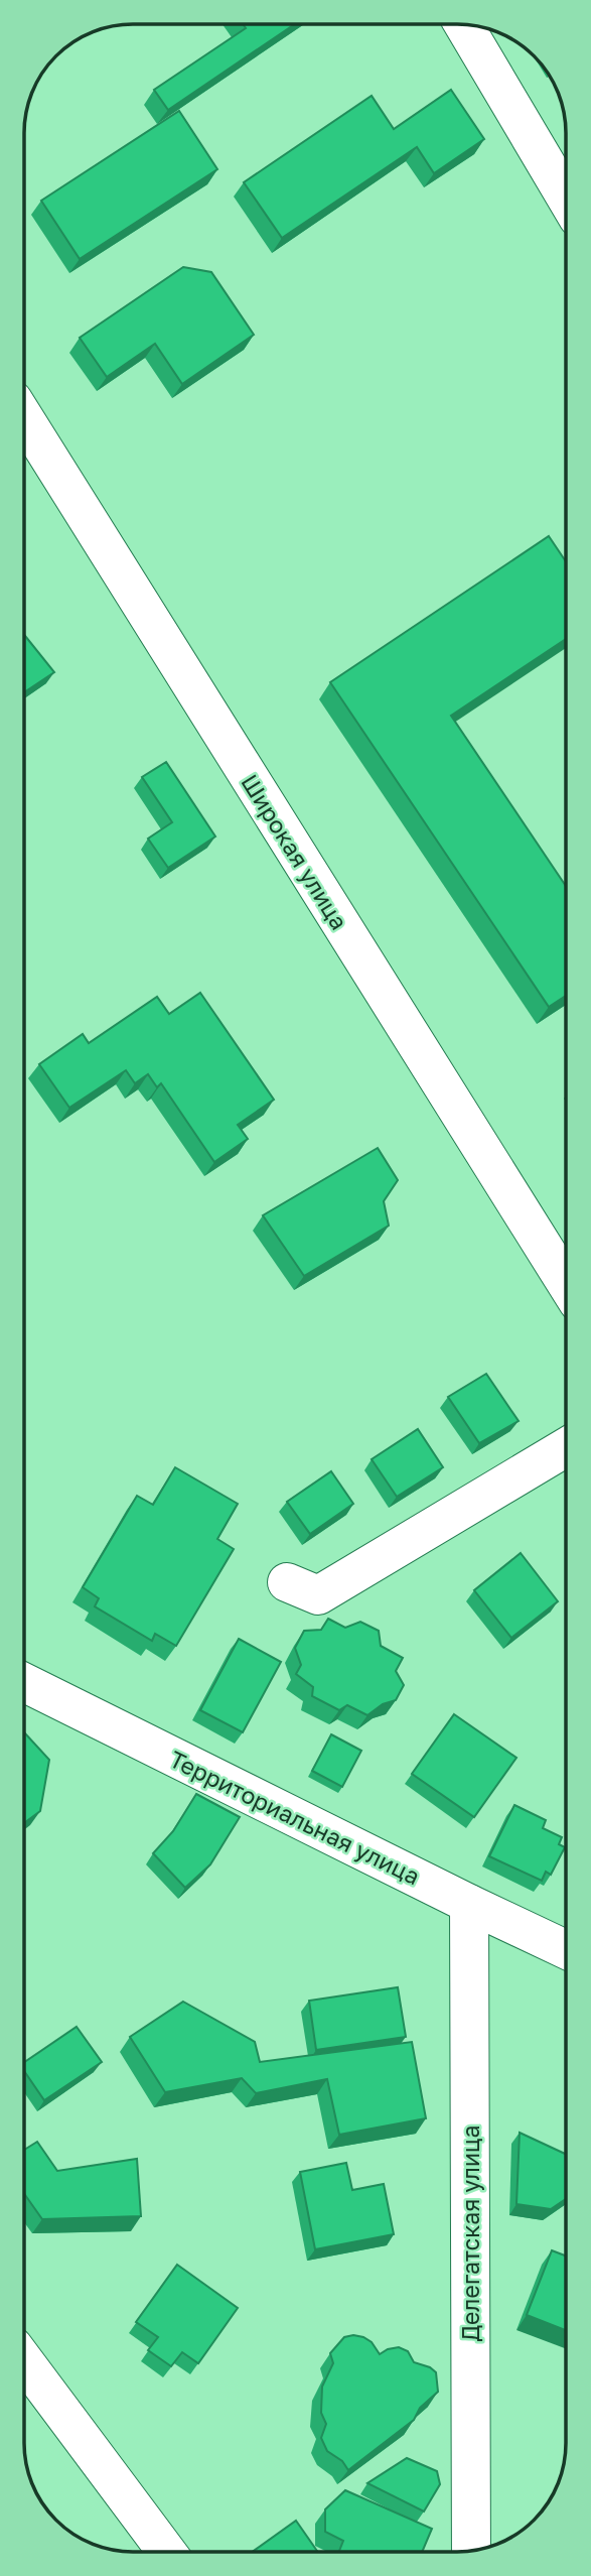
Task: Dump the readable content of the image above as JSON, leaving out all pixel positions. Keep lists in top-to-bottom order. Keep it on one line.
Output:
{"streets":{"street":["Широкая улица","Территориальная улица","Делегатская улица"]},"crossings":[["Территориальная улица","Делегатская улица"]]}
